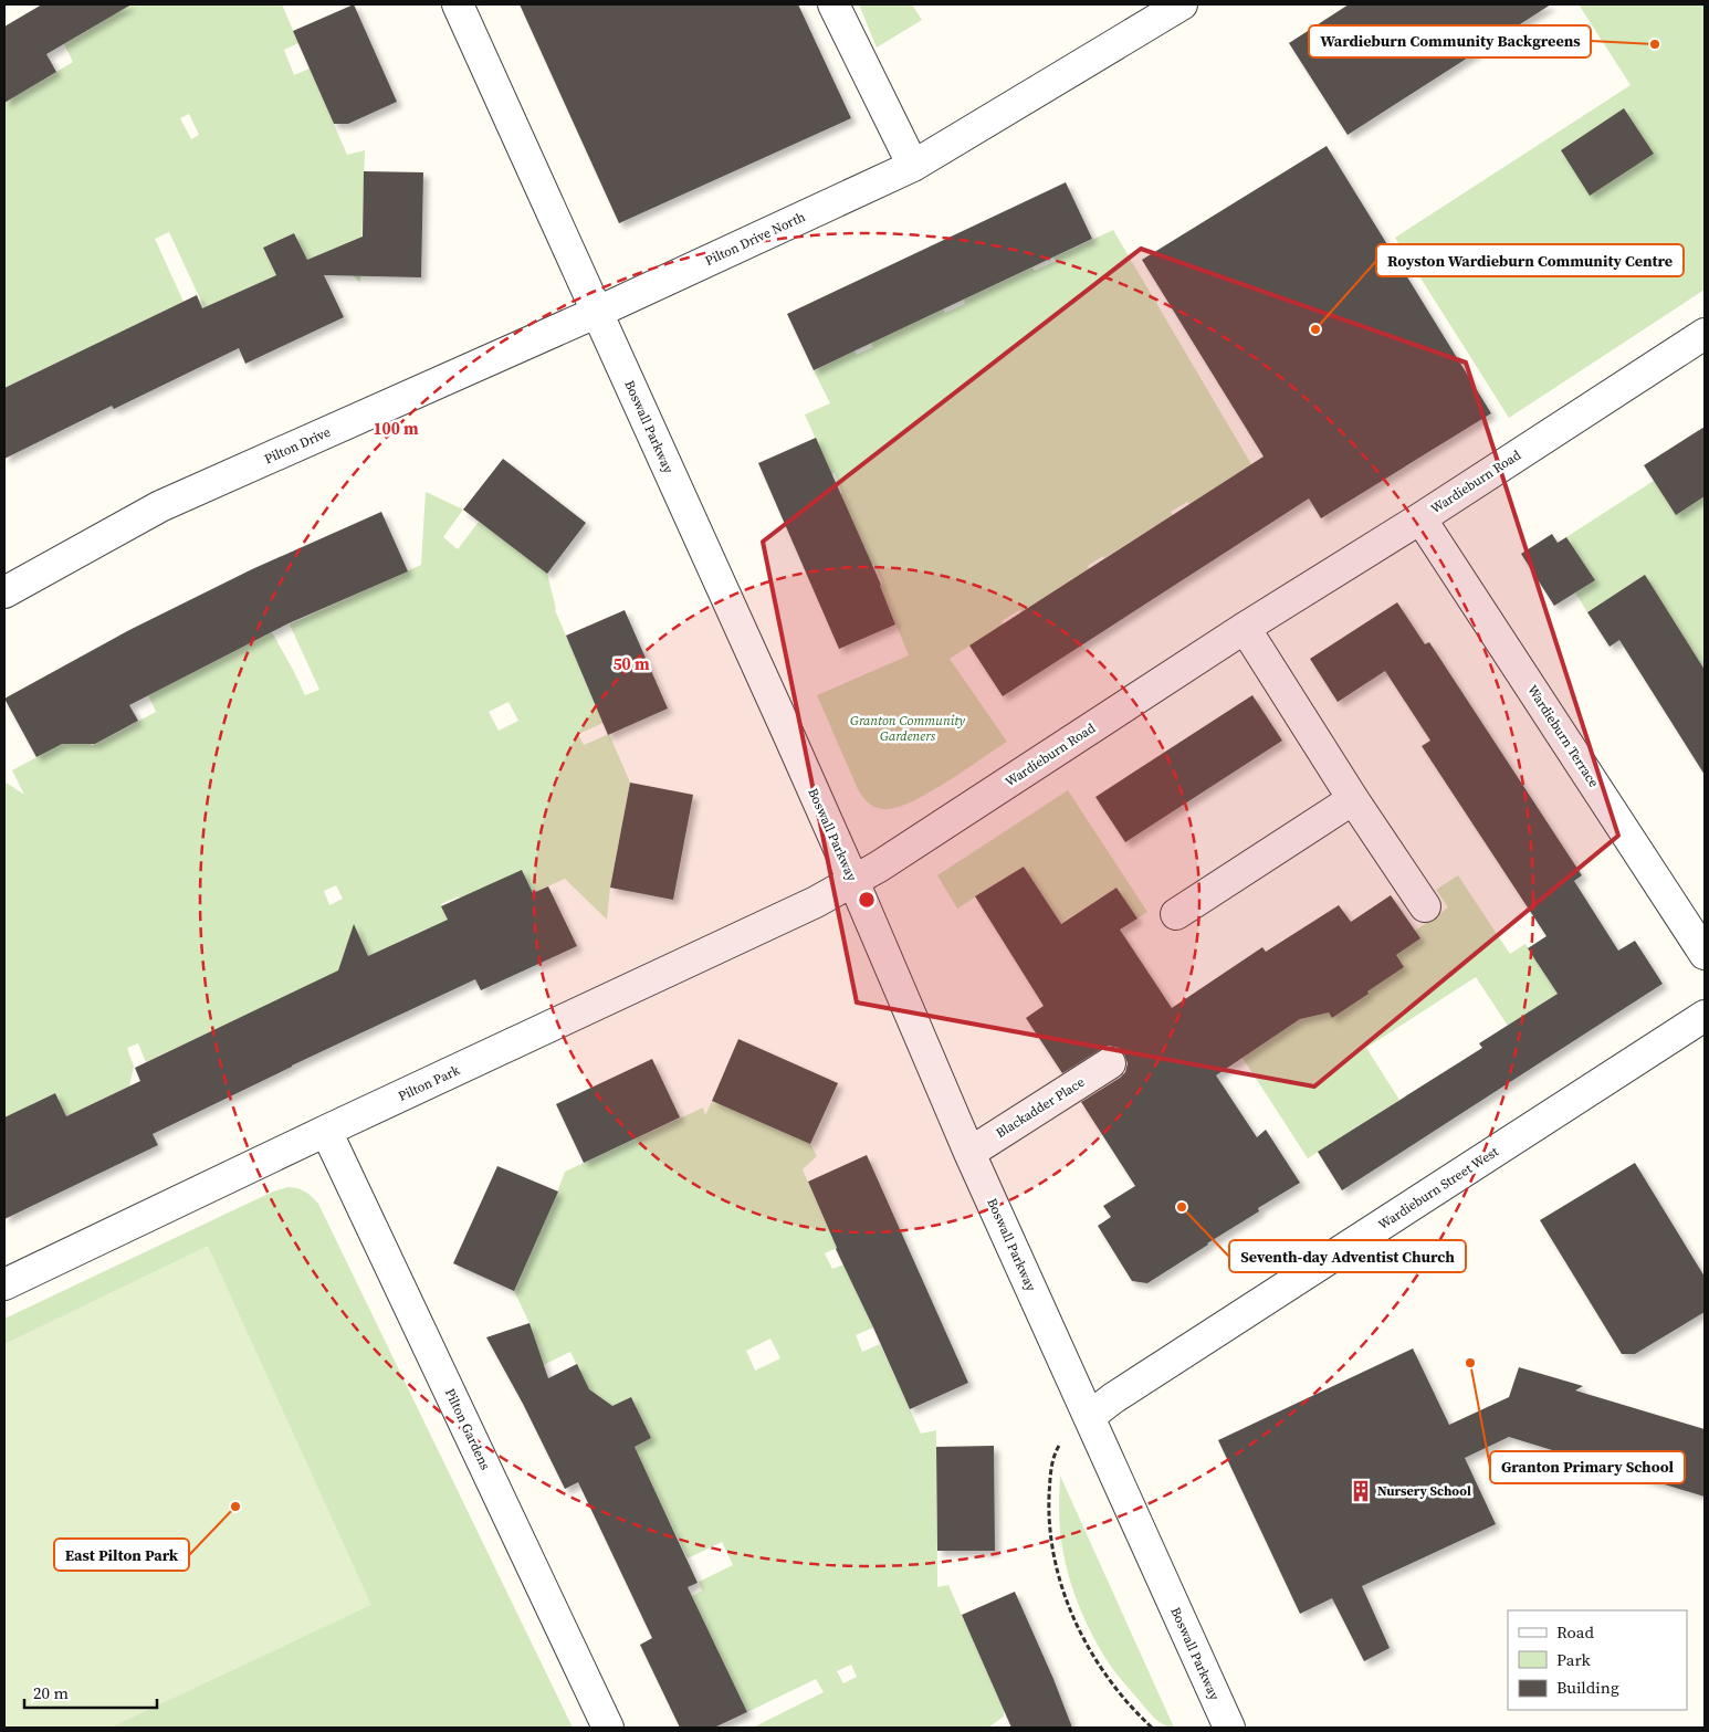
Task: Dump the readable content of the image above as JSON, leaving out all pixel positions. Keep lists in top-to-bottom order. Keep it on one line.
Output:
{"streets":{"street":["Pilton Drive North","Boswall Parkway","Pilton Drive","Wardieburn Road","Wardieburn Terrace","Pilton Park","Blackadder Place","Wardieburn Street West","Pilton Gardens"]},"crossings":[["Pilton Drive North","Boswall Parkway"],["Pilton Drive North","Pilton Drive"],["Boswall Parkway","Pilton Drive"],["Boswall Parkway","Wardieburn Road"],["Boswall Parkway","Pilton Park"],["Boswall Parkway","Blackadder Place"],["Boswall Parkway","Wardieburn Street West"],["Wardieburn Road","Wardieburn Terrace"],["Wardieburn Road","Pilton Park"],["Pilton Park","Pilton Gardens"]],"parks":["Granton Community Gardeners"],"places":{"other":["Wardieburn Community Backgreens","Royston Wardieburn Community Centre","Seventh-day Adventist Church","Granton Primary School","East Pilton Park"],"building":["Nursery School"]},"legend":["Road","Park","Building"],"scale_bar":"20 m","rings":["100 m","50 m"]}
